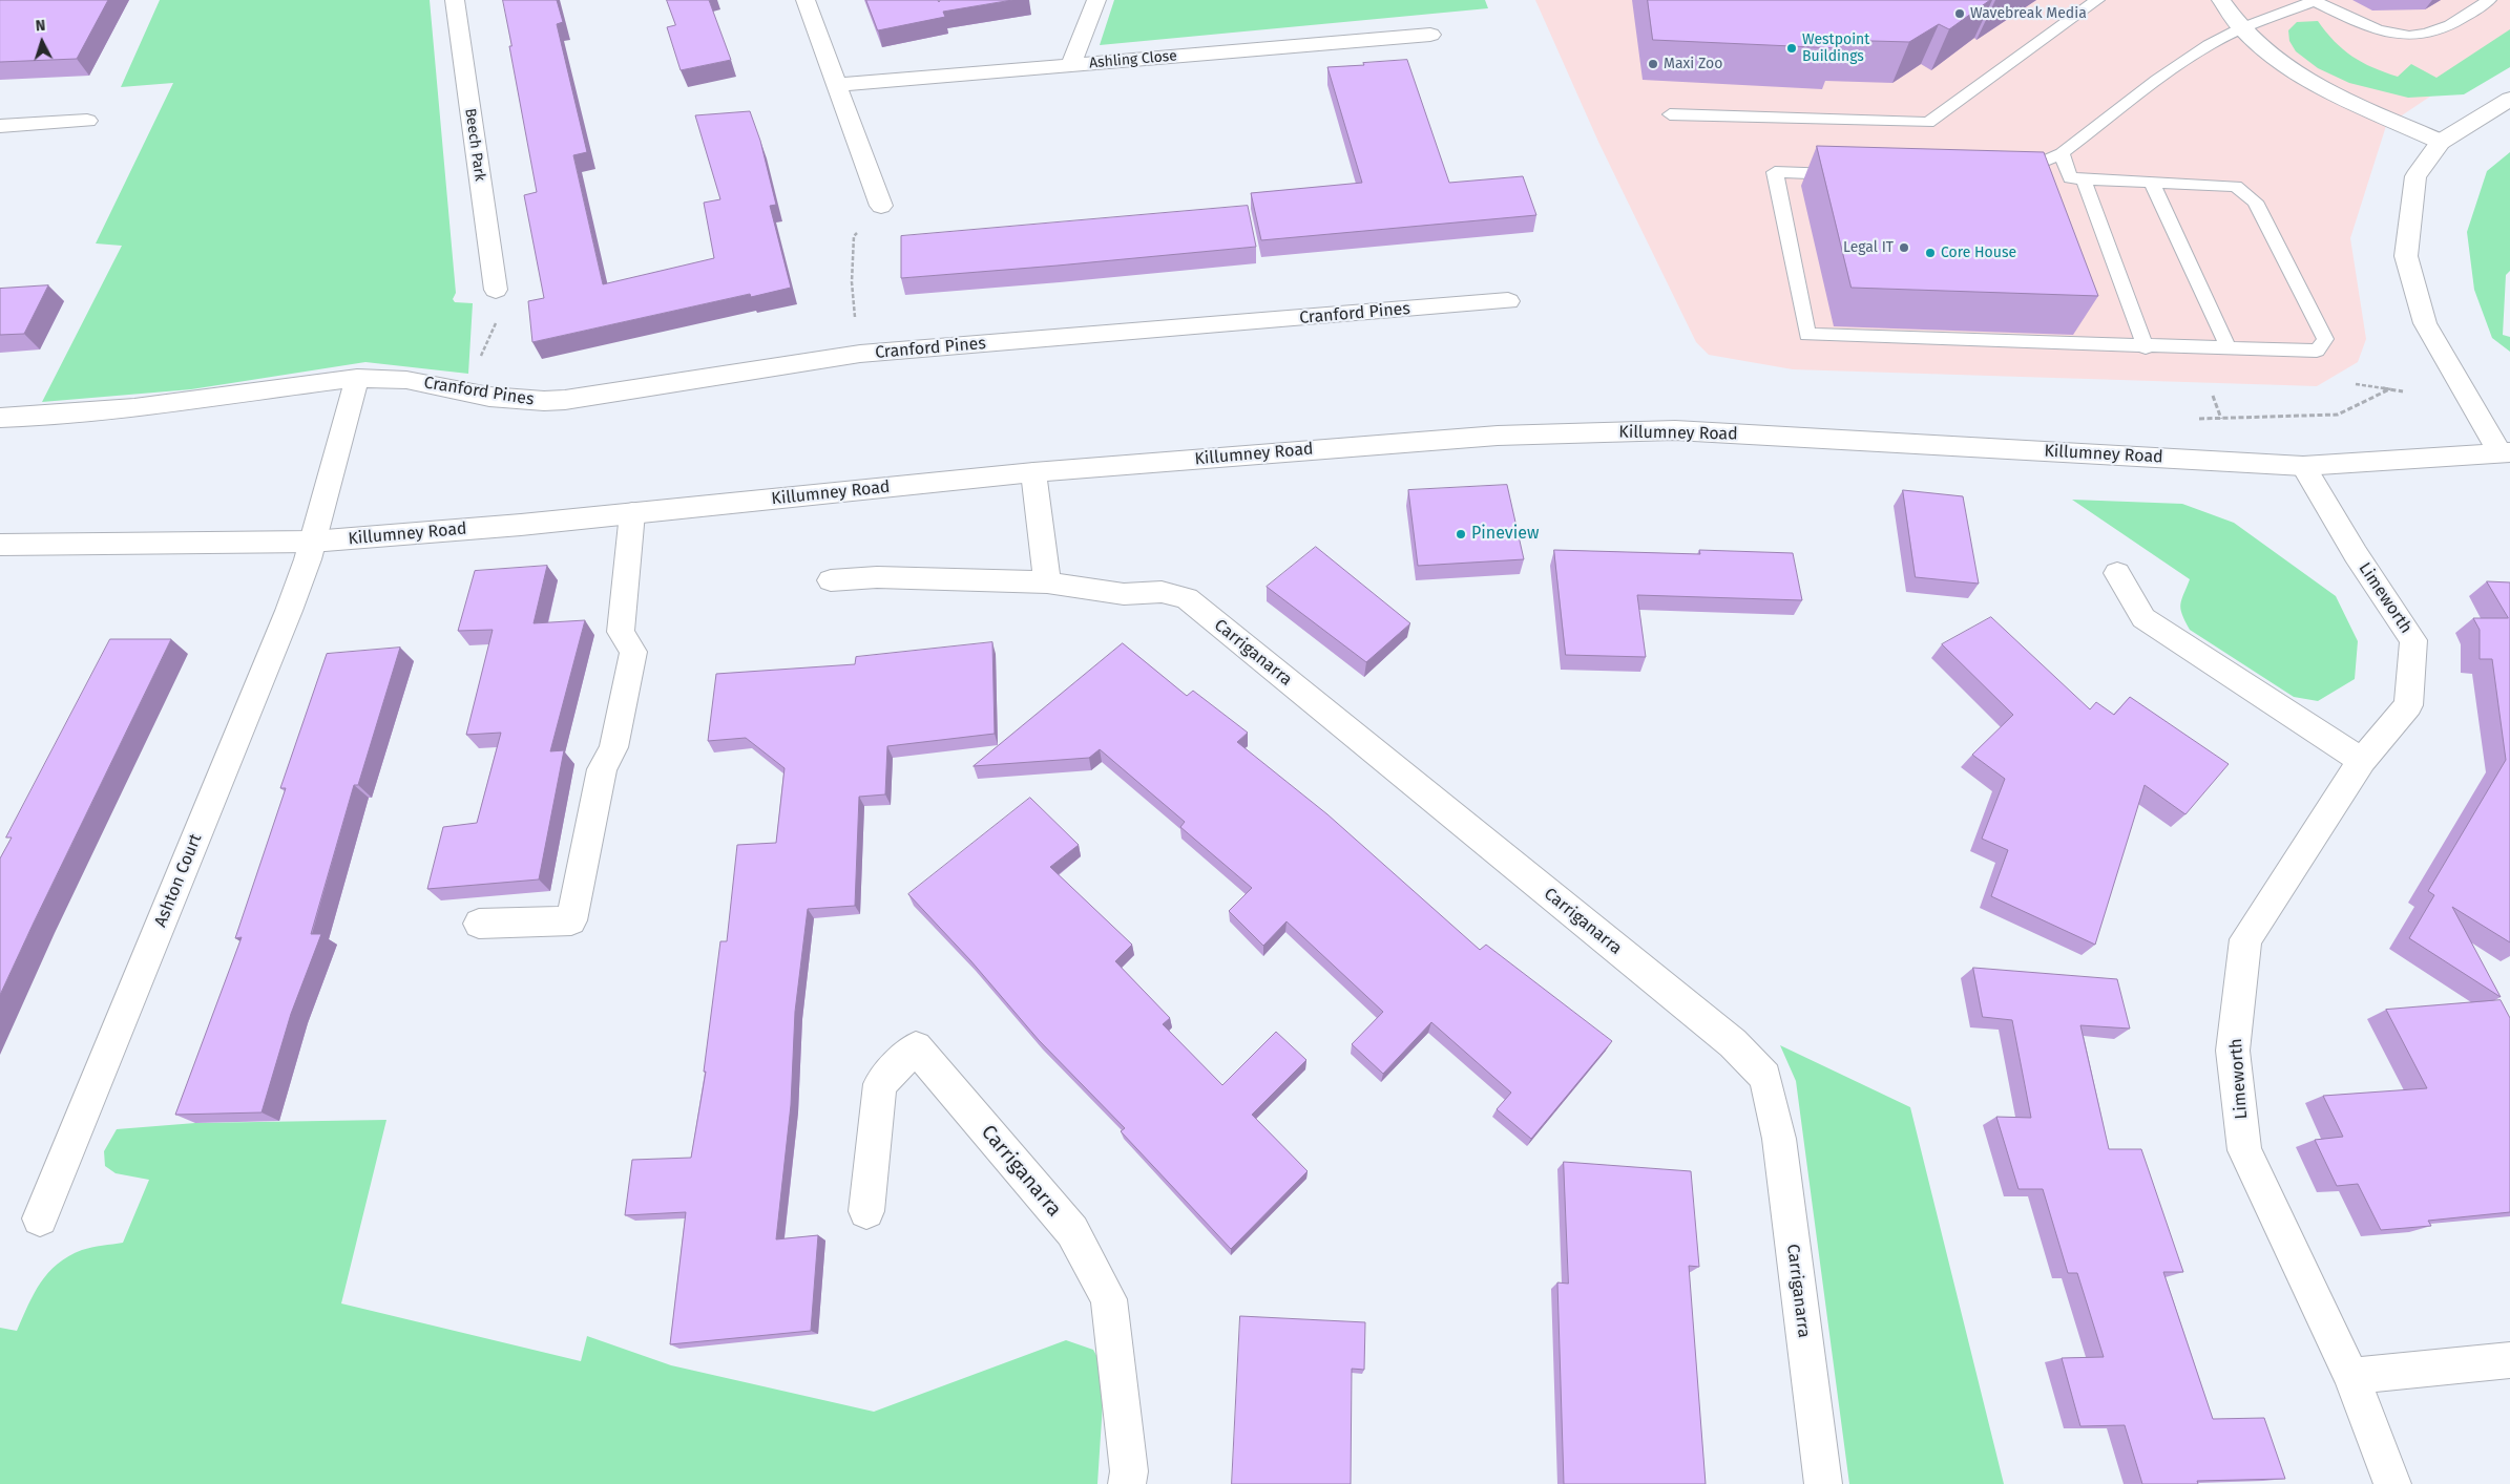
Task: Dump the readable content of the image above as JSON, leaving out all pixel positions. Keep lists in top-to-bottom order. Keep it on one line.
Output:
{"streets":{"street":["Ashling Close","Beech Park","Cranford Pines","Killumney Road","Limeworth","Carriganarra","Ashton Court"]},"crossings":[["Killumney Road","Limeworth"],["Killumney Road","Ashton Court"]],"places":["Wavebreak Media","Westpoint Buildings","Maxi Zoo","Legal IT","Core House","Pineview"],"north":"top"}
